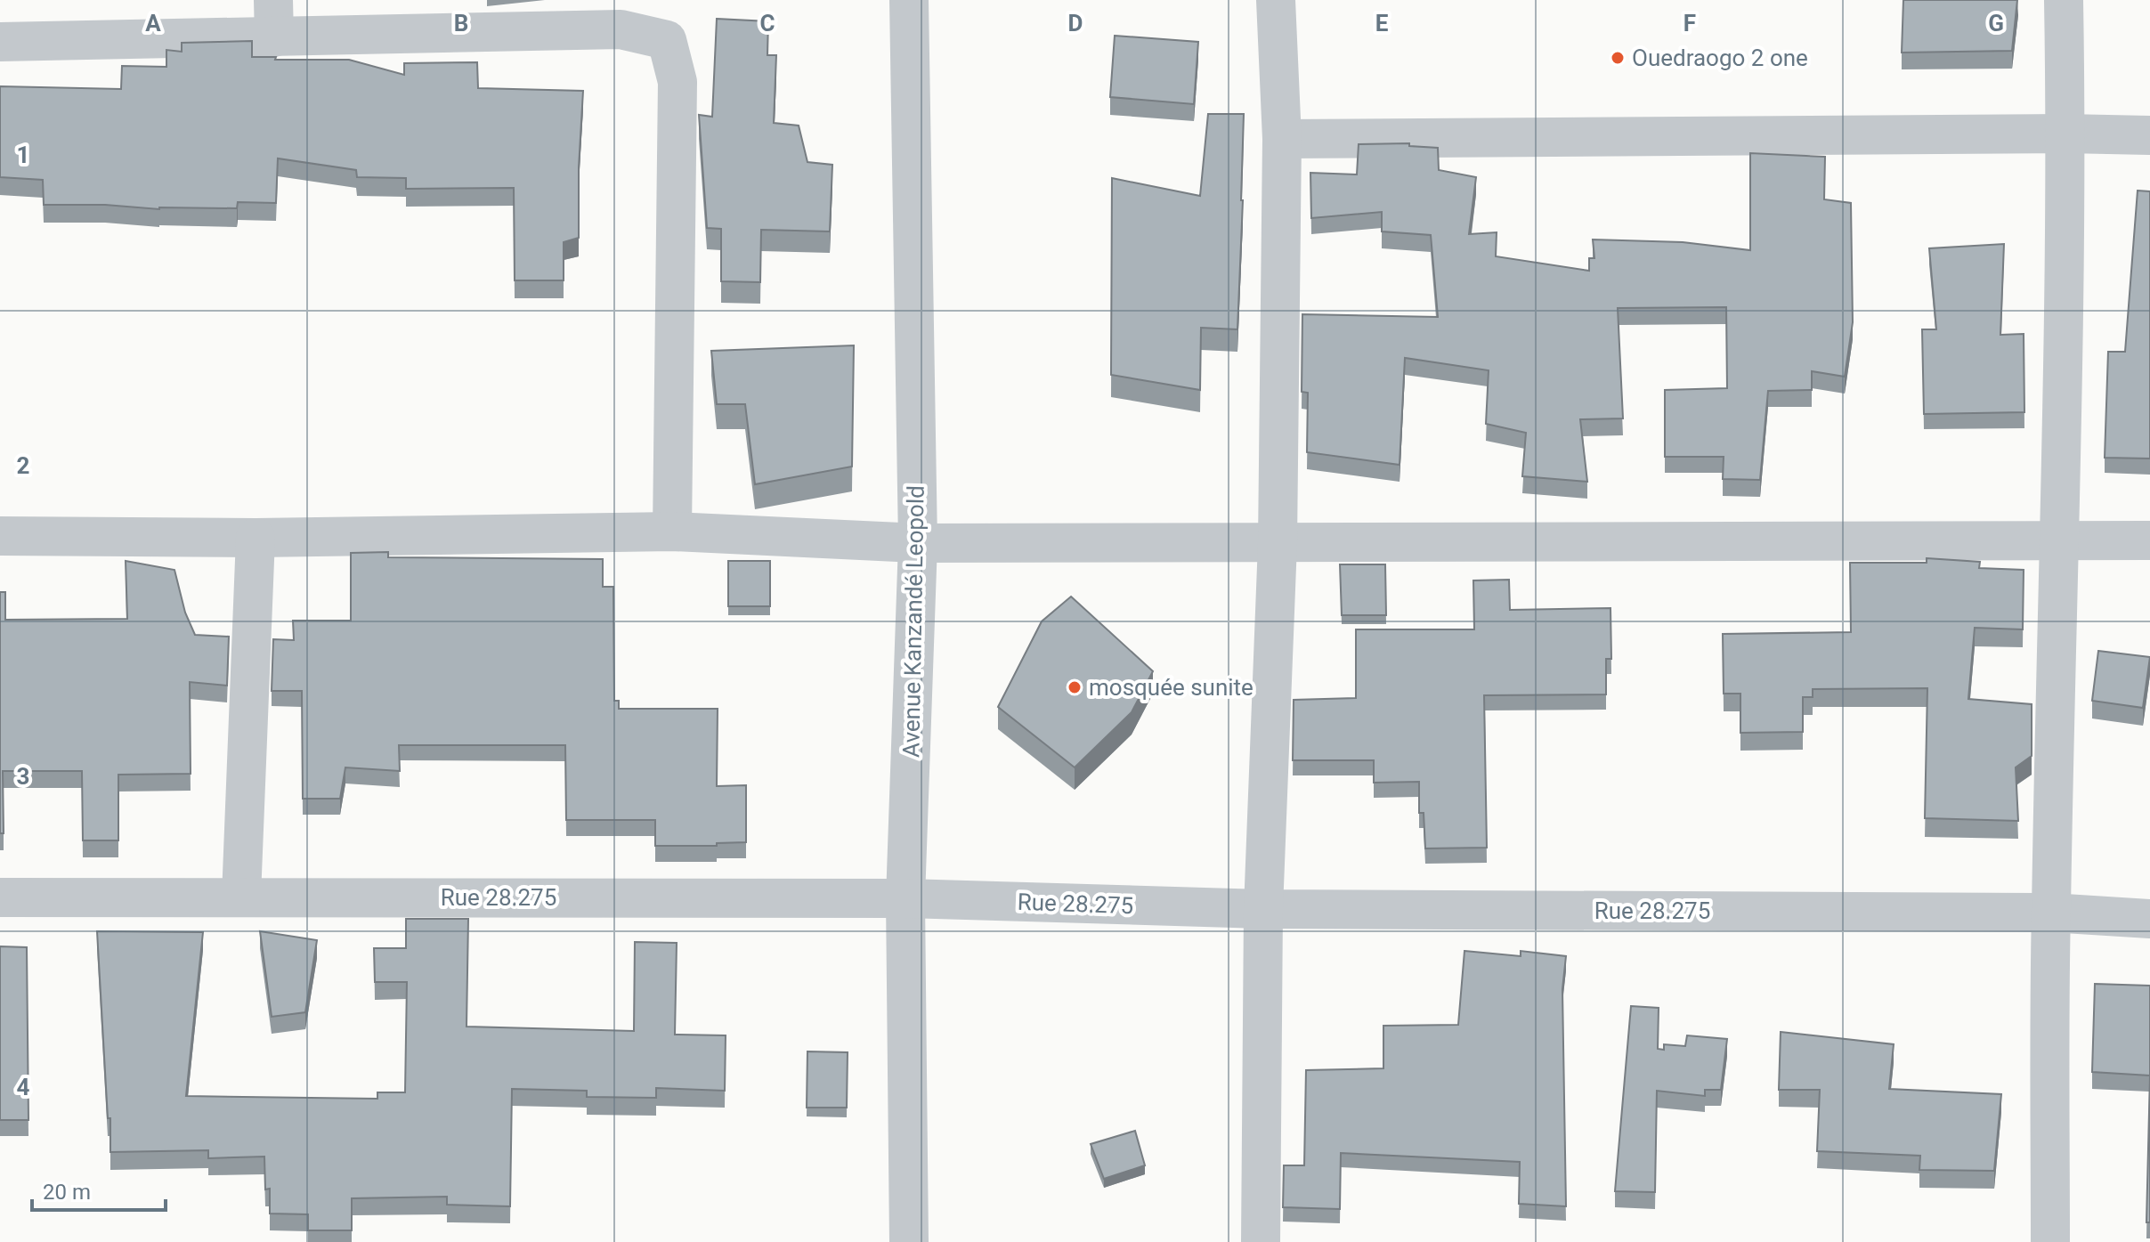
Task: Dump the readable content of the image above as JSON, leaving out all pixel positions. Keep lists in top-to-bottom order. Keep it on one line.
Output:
{"streets":{"street":["Avenue Kanzandé Leopold","Rue 28.275"]},"crossings":[["Avenue Kanzandé Leopold","Rue 28.275"]],"places":["Ouedraogo 2 one","mosquée sunite"],"scale_bar":"20 m","grid":{"columns":["A","B","C","D","E","F","G"],"rows":["1","2","3","4"]}}
